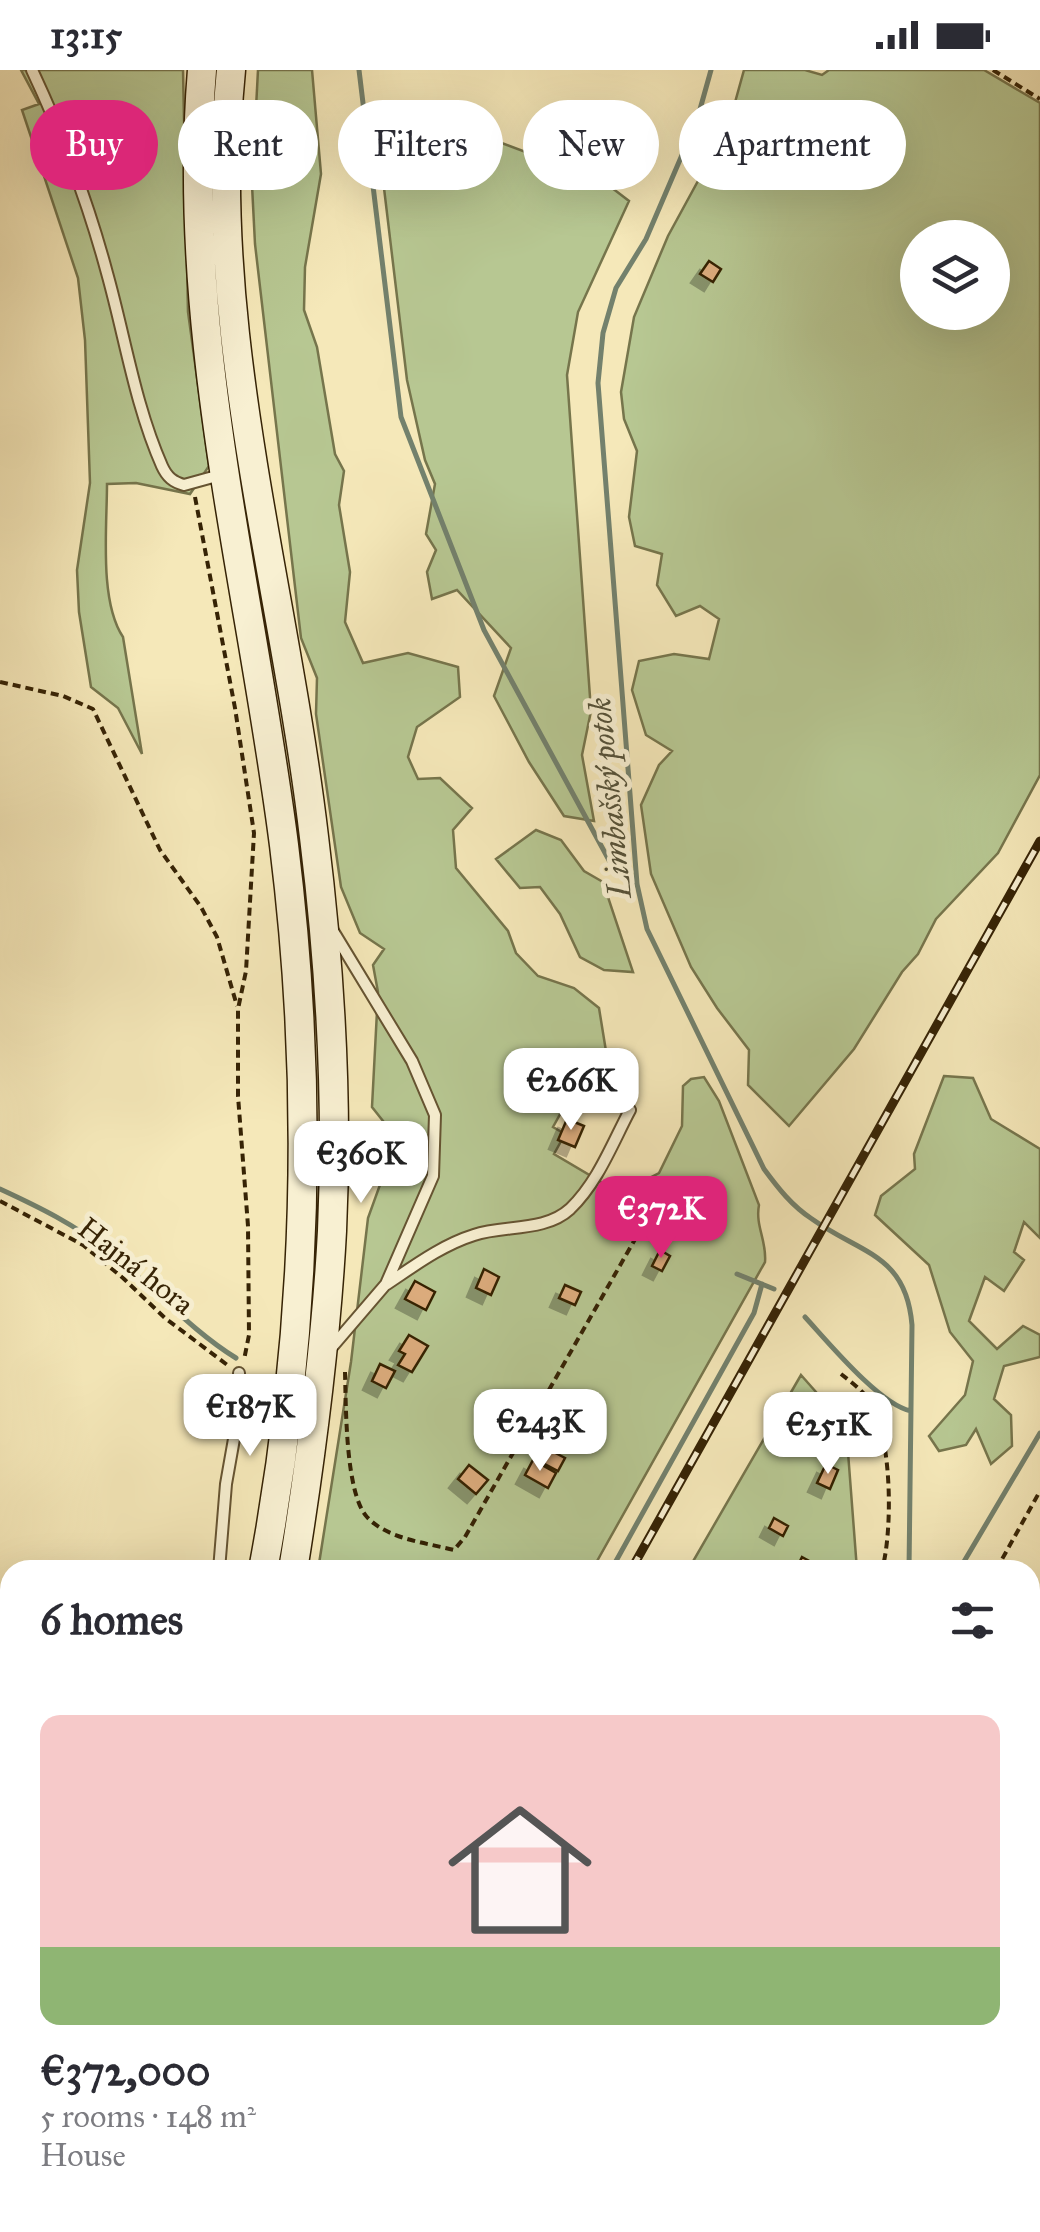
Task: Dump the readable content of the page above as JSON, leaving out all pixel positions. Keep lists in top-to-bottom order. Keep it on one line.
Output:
{"streets":{"path":["Hajná hora"]},"water":["Limbašský potok"],"page":{"status":"13:15","chip":["Buy","Rent","Filters","New","Apartment"],"price":["€266K","€360K","€372K","€187K","€243K","€251K"],"heading":"6 homes","list":[{"name":"€372,000","note":"5 rooms · 148 m² · House"}]}}
